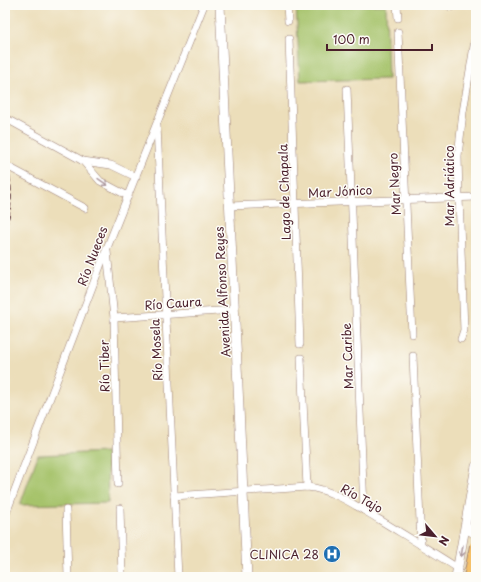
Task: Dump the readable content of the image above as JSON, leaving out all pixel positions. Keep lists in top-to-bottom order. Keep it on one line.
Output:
{"streets":{"street":["Mar Negro","Mar Adriático","Mar Jónico","Lago de Chapala","Río Nueces","Avenida Alfonso Reyes","Río Caura","Río Mosela","Mar Caribe","Río Tiber","Río Tajo"]},"crossings":[["Mar Negro","Mar Jónico"],["Mar Adriático","Mar Jónico"],["Mar Jónico","Lago de Chapala"],["Mar Jónico","Avenida Alfonso Reyes"],["Mar Jónico","Mar Caribe"],["Río Nueces","Río Mosela"],["Río Nueces","Río Tiber"],["Avenida Alfonso Reyes","Río Caura"],["Avenida Alfonso Reyes","Río Tajo"],["Río Caura","Río Mosela"],["Río Caura","Río Tiber"],["Río Mosela","Río Tajo"],["Mar Caribe","Río Tajo"]],"places":{"hospital":["CLINICA 28"]},"scale_bar":"100 m","north":"bottom right"}
